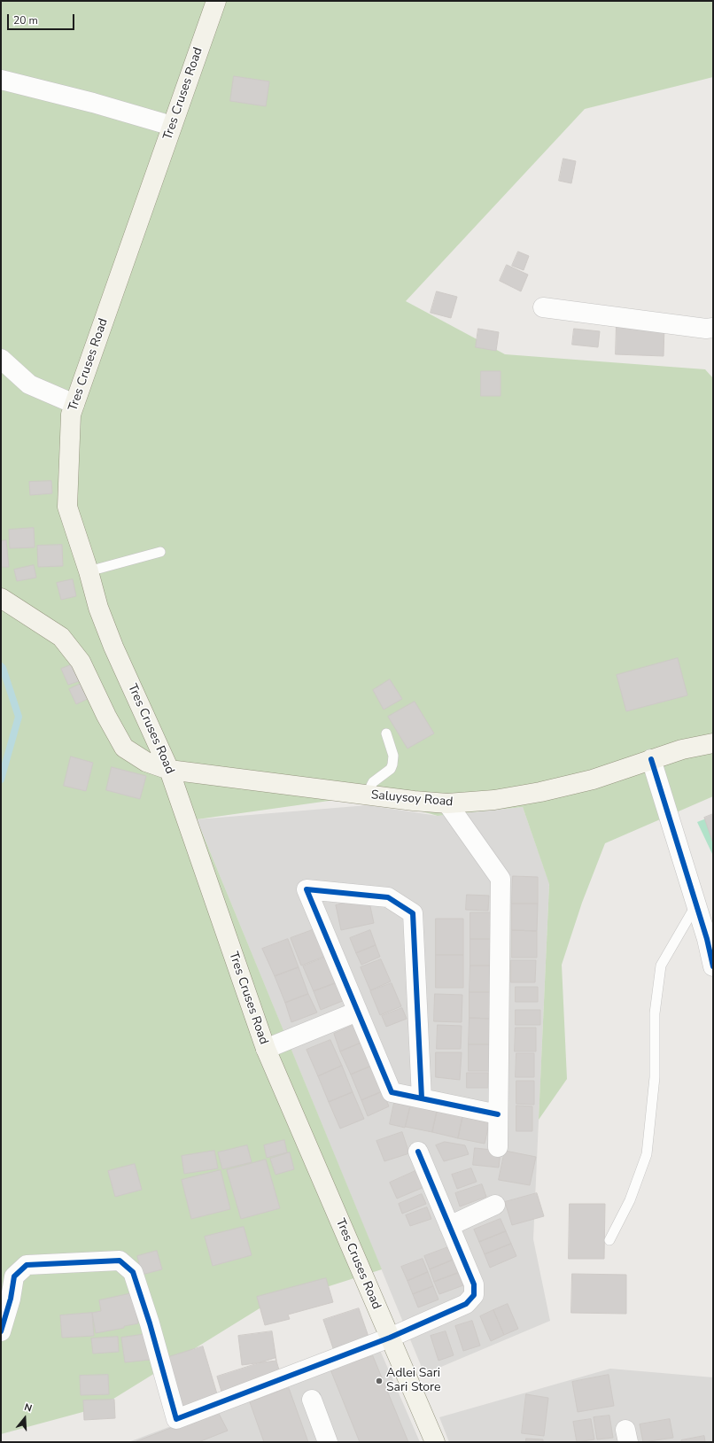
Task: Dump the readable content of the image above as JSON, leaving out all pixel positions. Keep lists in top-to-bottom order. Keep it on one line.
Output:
{"streets":{"main road":["Tres Cruses Road","Saluysoy Road"]},"crossings":[["Tres Cruses Road","Saluysoy Road"]],"places":["Adlei Sari Sari Store"],"scale_bar":"20 m","north":"top"}
